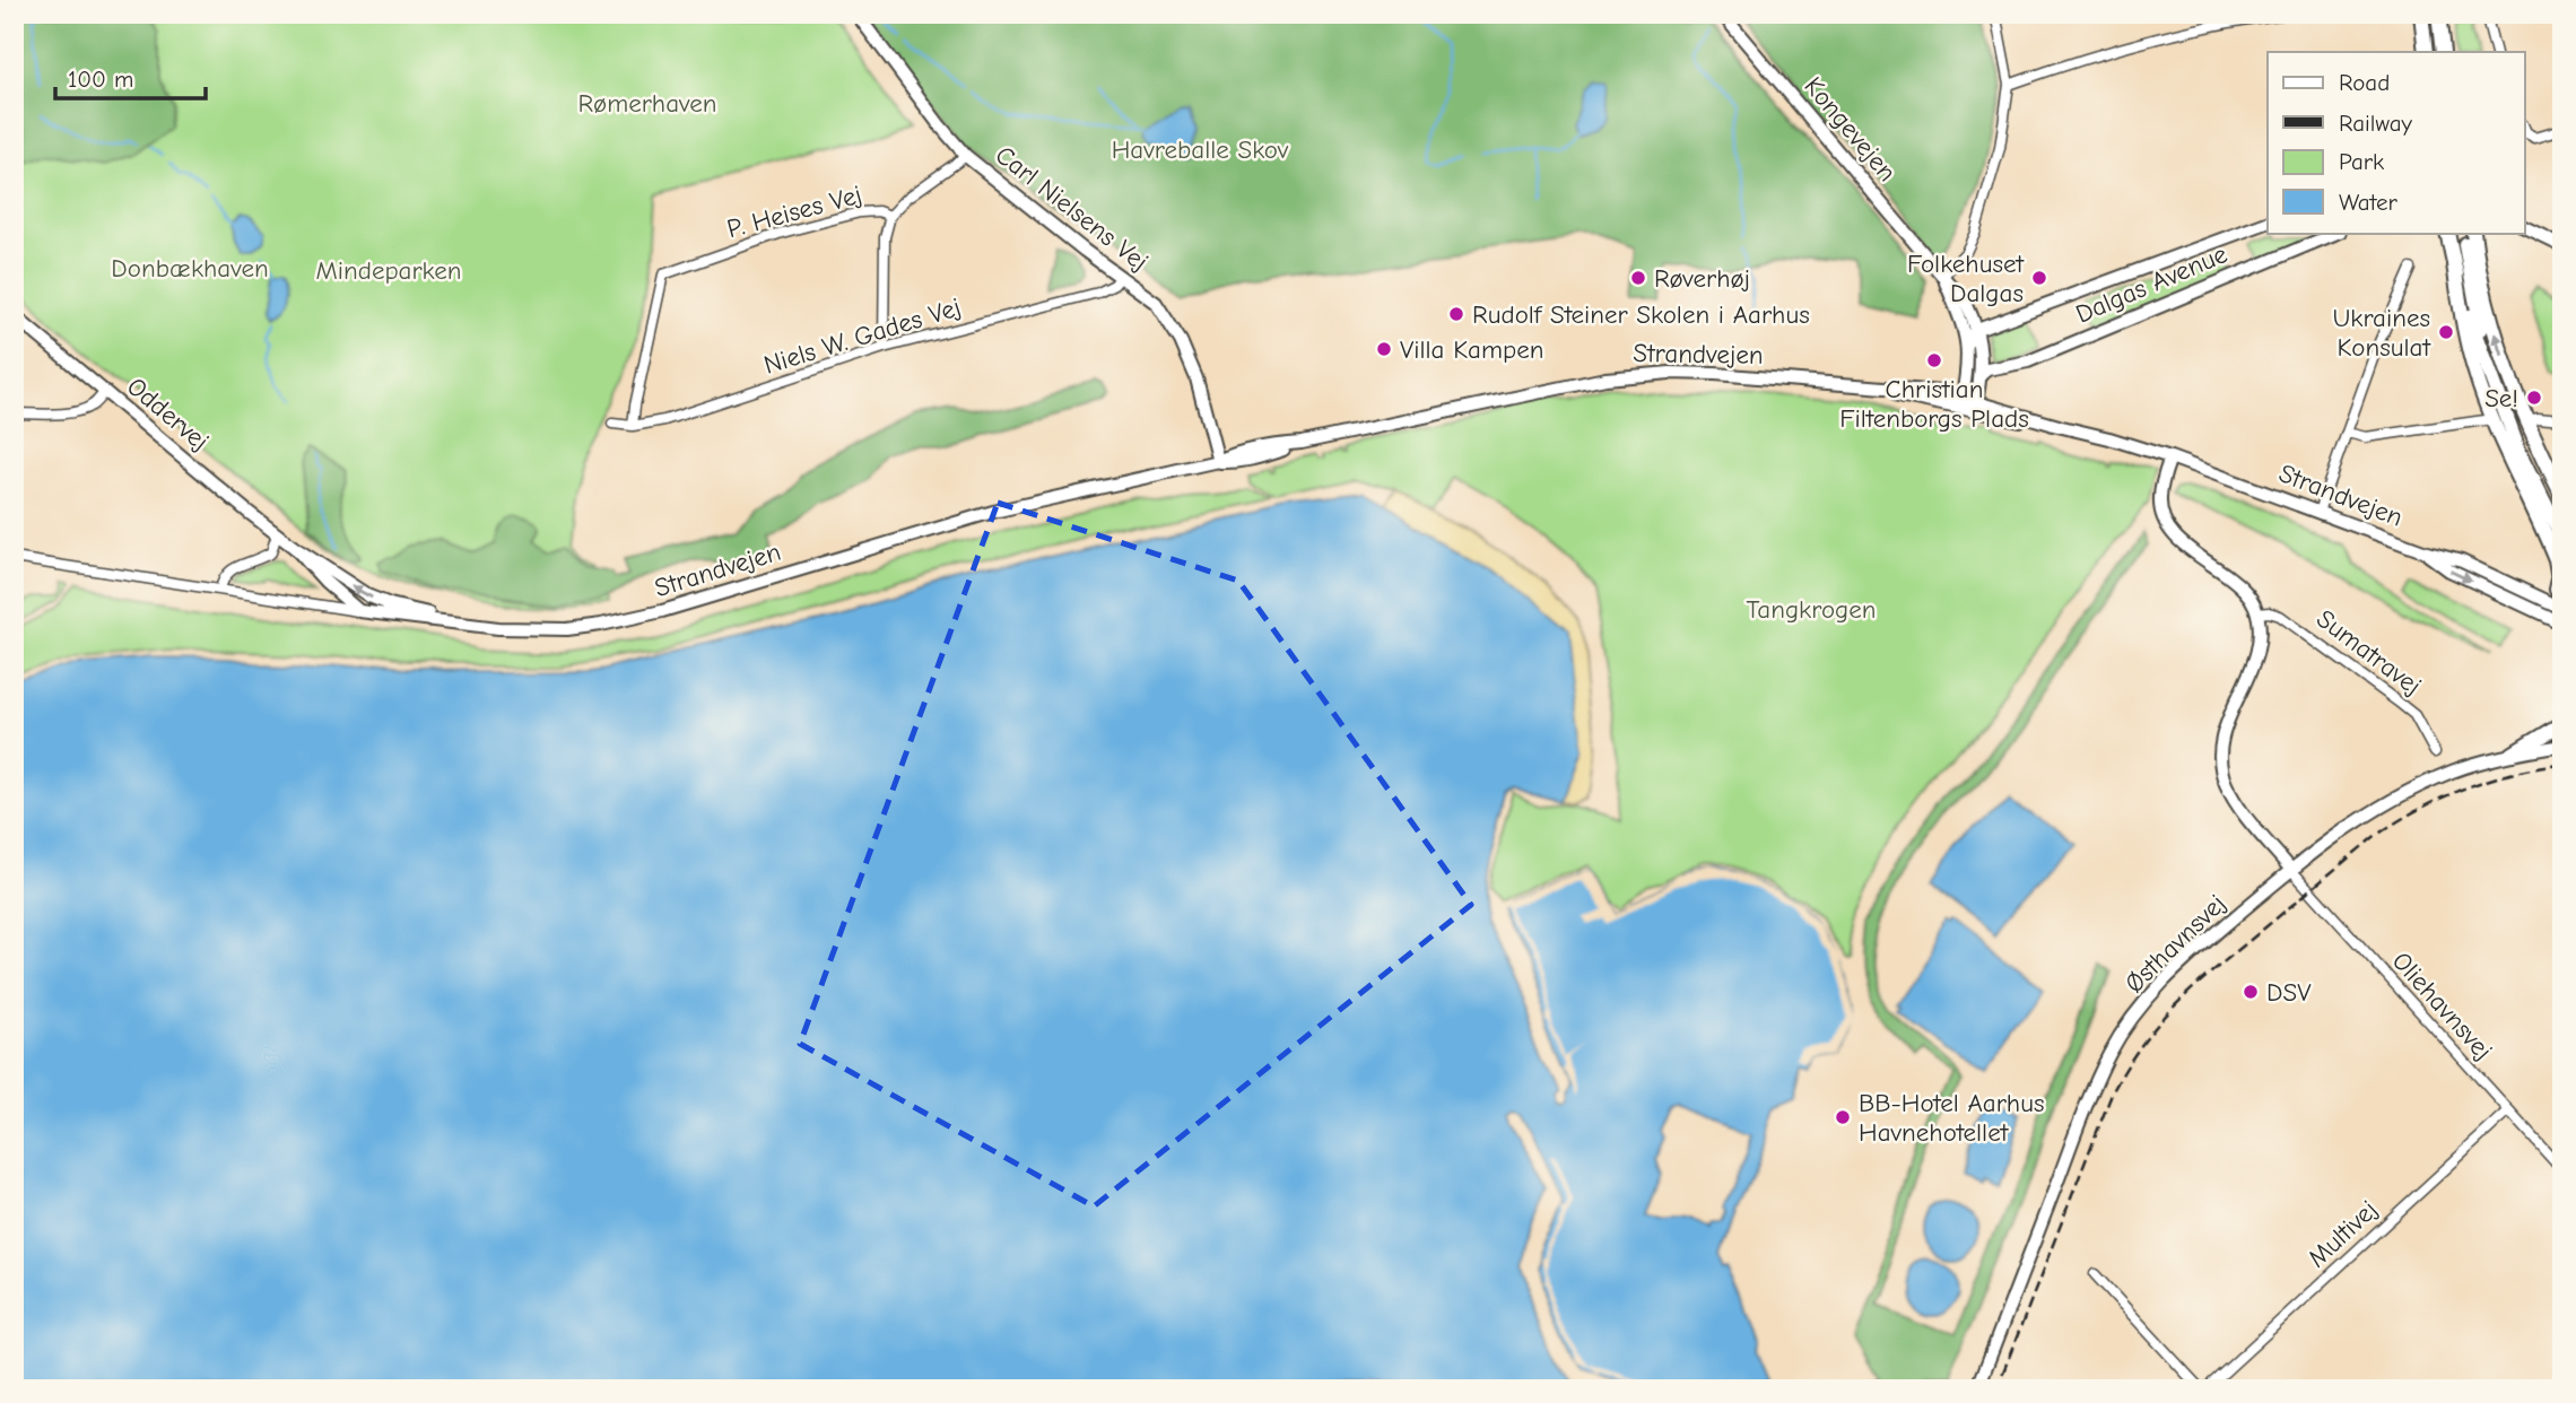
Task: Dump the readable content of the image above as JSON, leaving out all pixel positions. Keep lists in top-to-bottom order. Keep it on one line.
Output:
{"streets":{"street":["Kongevejen","Carl Nielsens Vej","P. Heises Vej","Dalgas Avenue","Niels W. Gades Vej","Strandvejen","Oddervej","Sumatravej","Østhavnsvej","Oliehavnsvej","Multivej"]},"crossings":[["Carl Nielsens Vej","P. Heises Vej"],["Carl Nielsens Vej","Niels W. Gades Vej"],["Carl Nielsens Vej","Strandvejen"],["P. Heises Vej","Niels W. Gades Vej"],["Strandvejen","Oddervej"],["Østhavnsvej","Oliehavnsvej"],["Oliehavnsvej","Multivej"]],"parks":["Rømerhaven","Havreballe Skov","Donbækhaven","Mindeparken","Tangkrogen"],"places":["Røverhøj","Folkehuset Dalgas","Rudolf Steiner Skolen i Aarhus","Ukraines Konsulat","Villa Kampen","Christian Filtenborgs Plads","Se!","DSV","BB-Hotel Aarhus Havnehotellet"],"legend":["Road","Railway","Park","Water"],"scale_bar":"100 m"}
